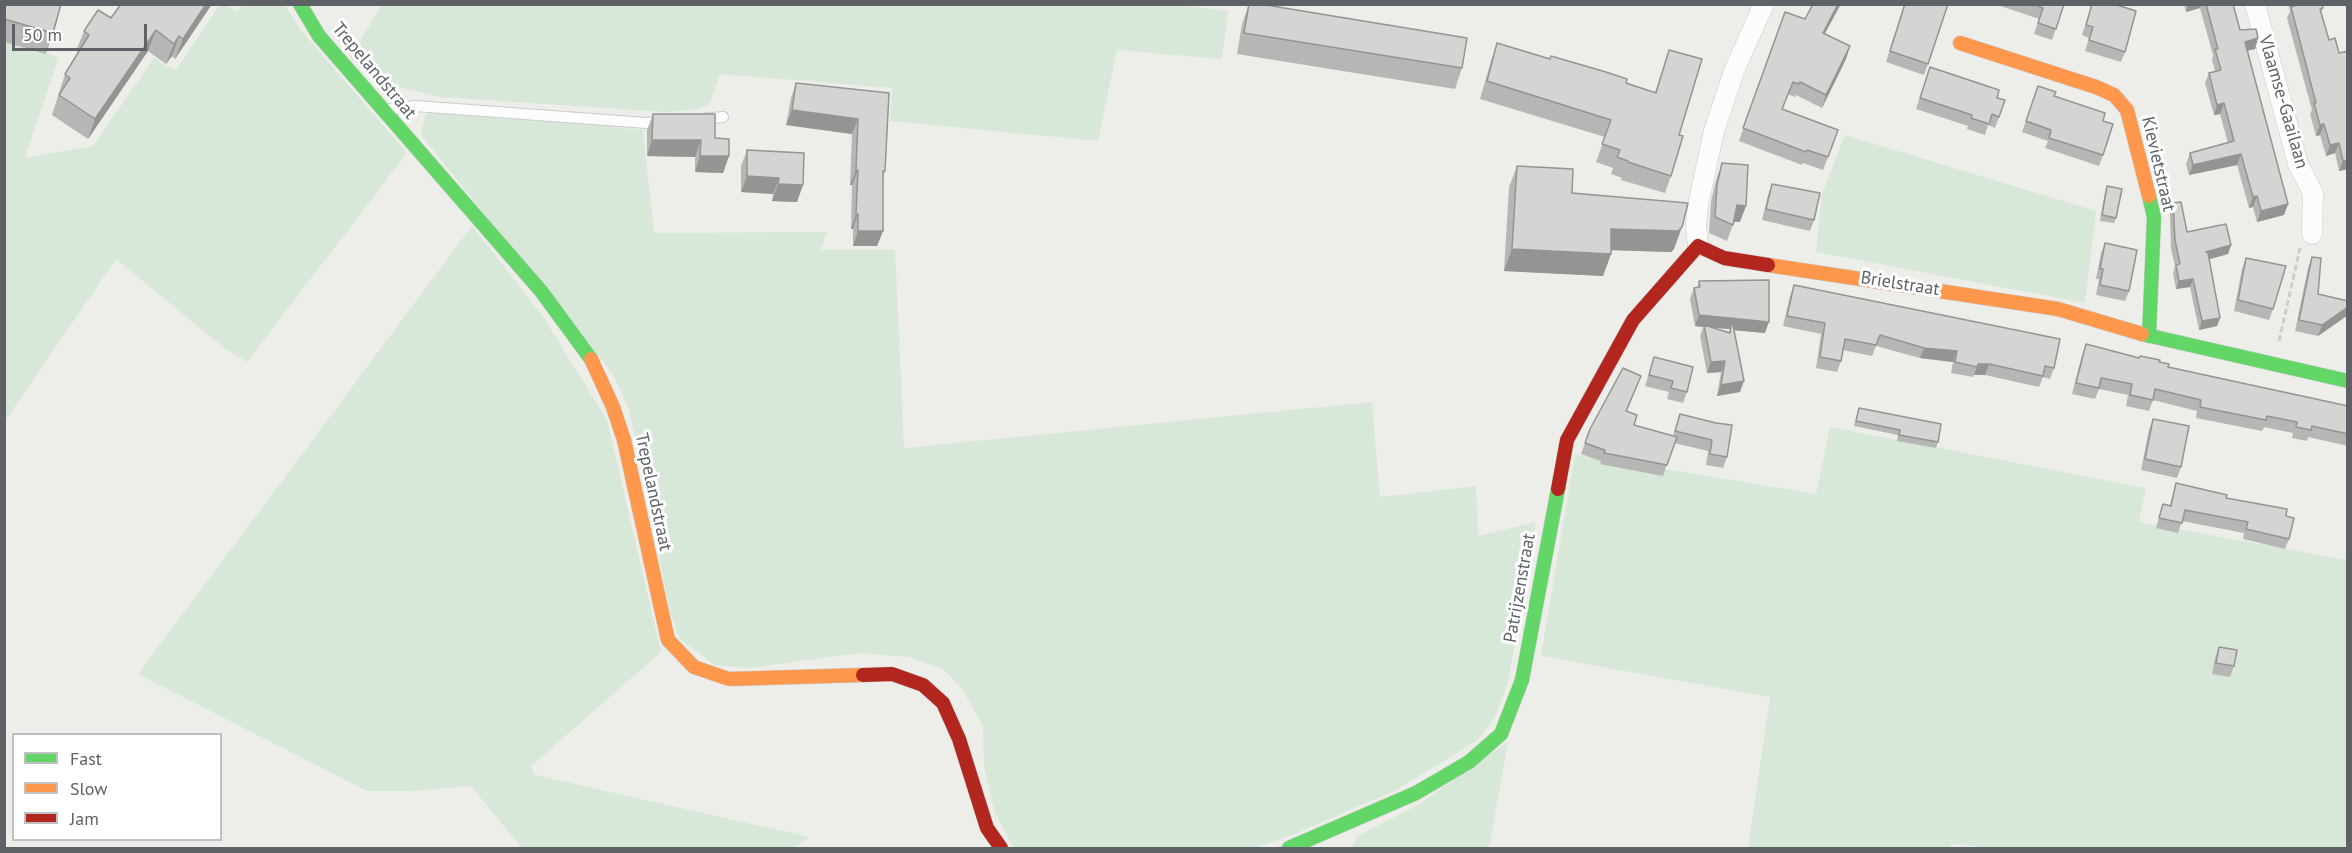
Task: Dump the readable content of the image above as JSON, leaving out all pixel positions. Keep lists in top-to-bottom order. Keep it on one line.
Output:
{"streets":{"street":["Trepelandstraat","Vlaamse-Gaailaan","Kievietstraat","Brielstraat","Patrijzenstraat"]},"crossings":[["Kievietstraat","Brielstraat"],["Brielstraat","Patrijzenstraat"]],"legend":["Fast","Slow","Jam"],"scale_bar":"50 m"}
